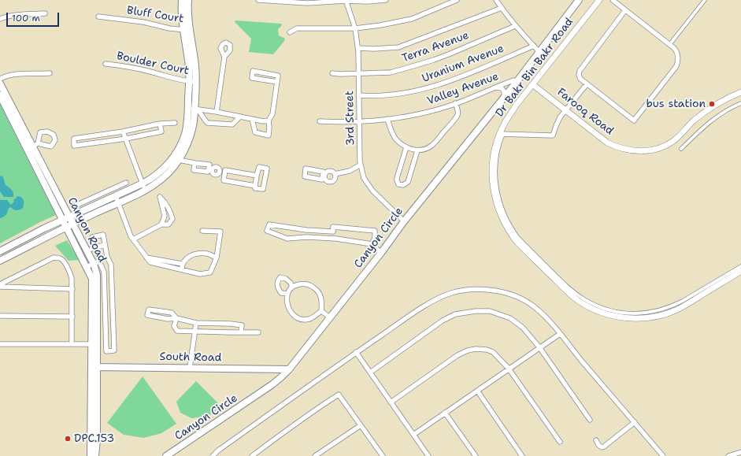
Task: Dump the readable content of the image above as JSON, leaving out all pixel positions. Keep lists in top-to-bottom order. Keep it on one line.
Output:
{"streets":{"main road":["Canyon Road","Canyon Circle","South Road"],"street":["Bluff Court","Terra Avenue","Boulder Court","Uranium Avenue","Dr Bakr Bin Bakr Road","Valley Avenue","Farooq Road","3rd Street"]},"crossings":[["Terra Avenue","3rd Street"],["Uranium Avenue","3rd Street"],["Dr Bakr Bin Bakr Road","Farooq Road"],["Valley Avenue","3rd Street"],["Valley Avenue","Canyon Circle"],["3rd Street","Canyon Circle"],["Canyon Road","South Road"],["Canyon Circle","South Road"]],"places":["bus station","DPC.153"],"scale_bar":"100 m"}
